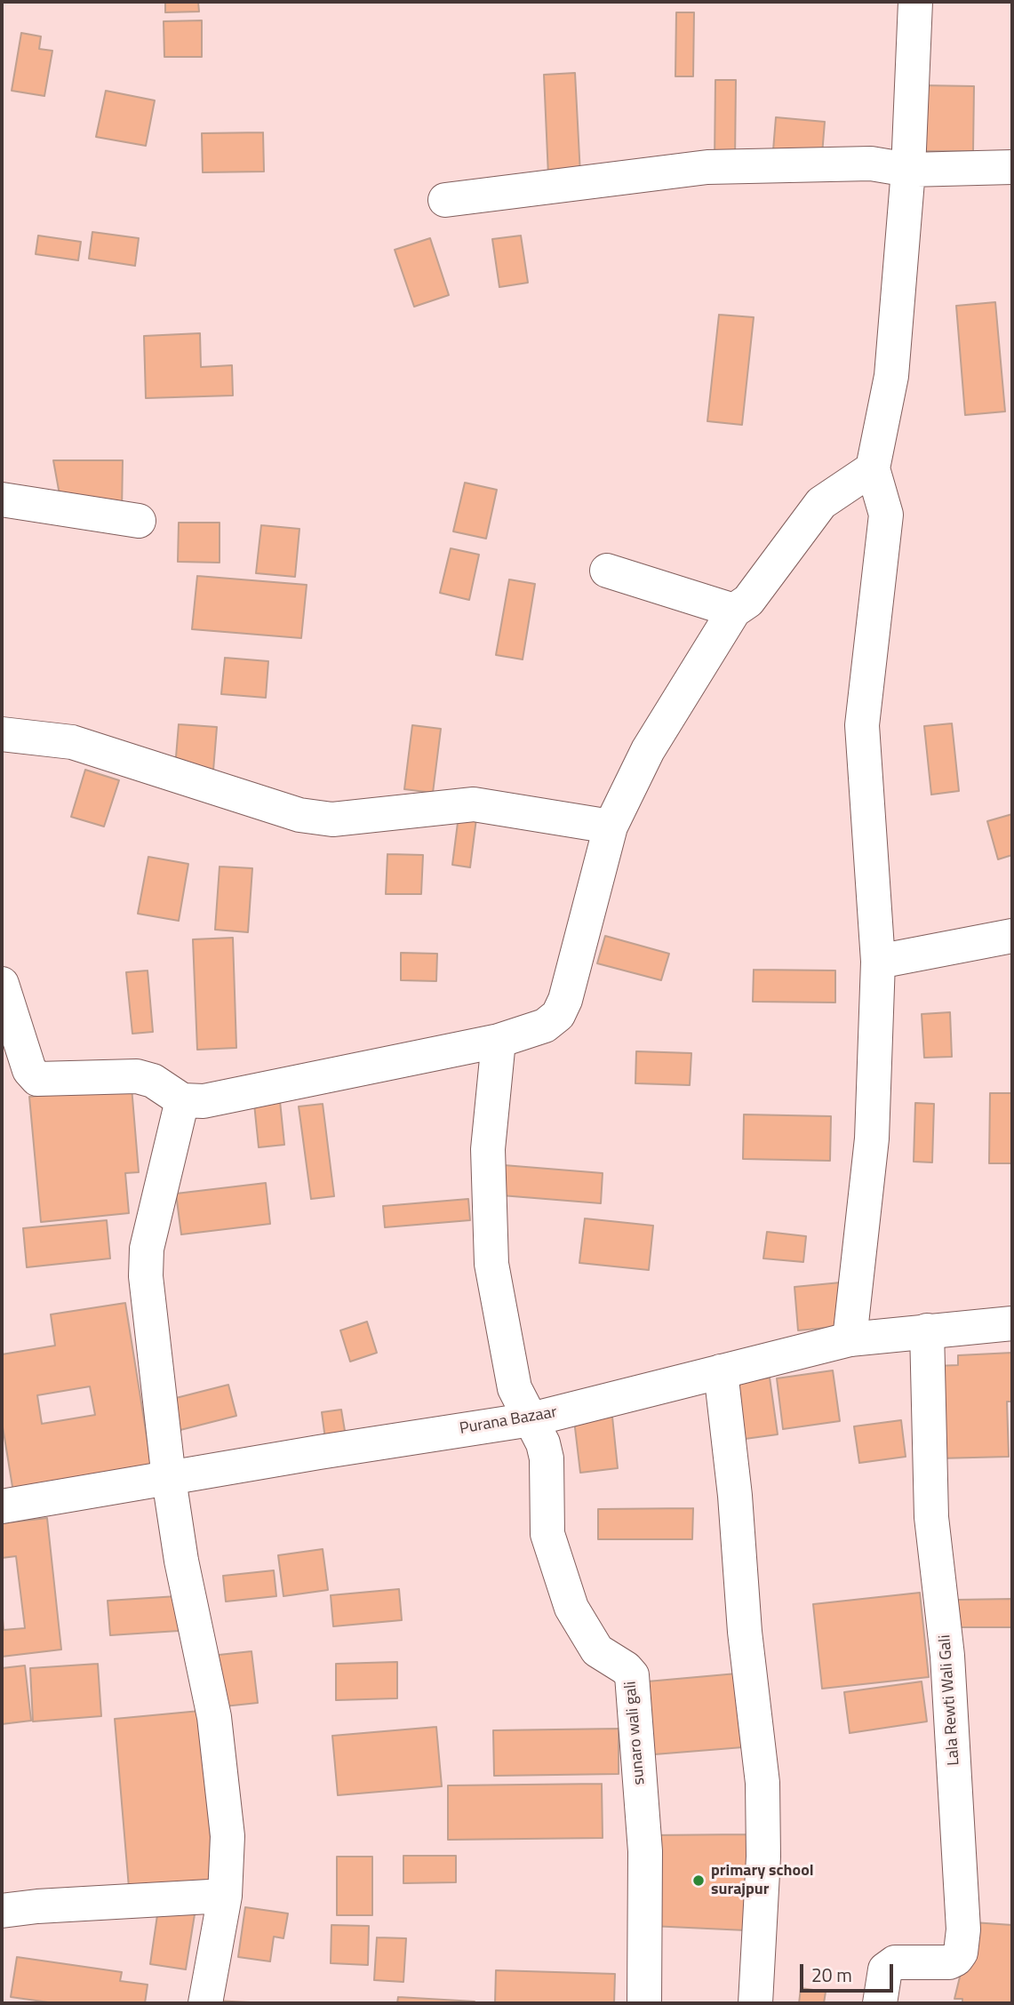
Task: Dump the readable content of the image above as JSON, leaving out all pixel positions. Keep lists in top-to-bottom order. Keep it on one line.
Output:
{"streets":{"street":["Purana Bazaar","Lala Rewti Wali Gali","sunaro wali gali"]},"crossings":[["Purana Bazaar","Lala Rewti Wali Gali"],["Purana Bazaar","sunaro wali gali"]],"places":["primary school surajpur"],"scale_bar":"20 m"}
